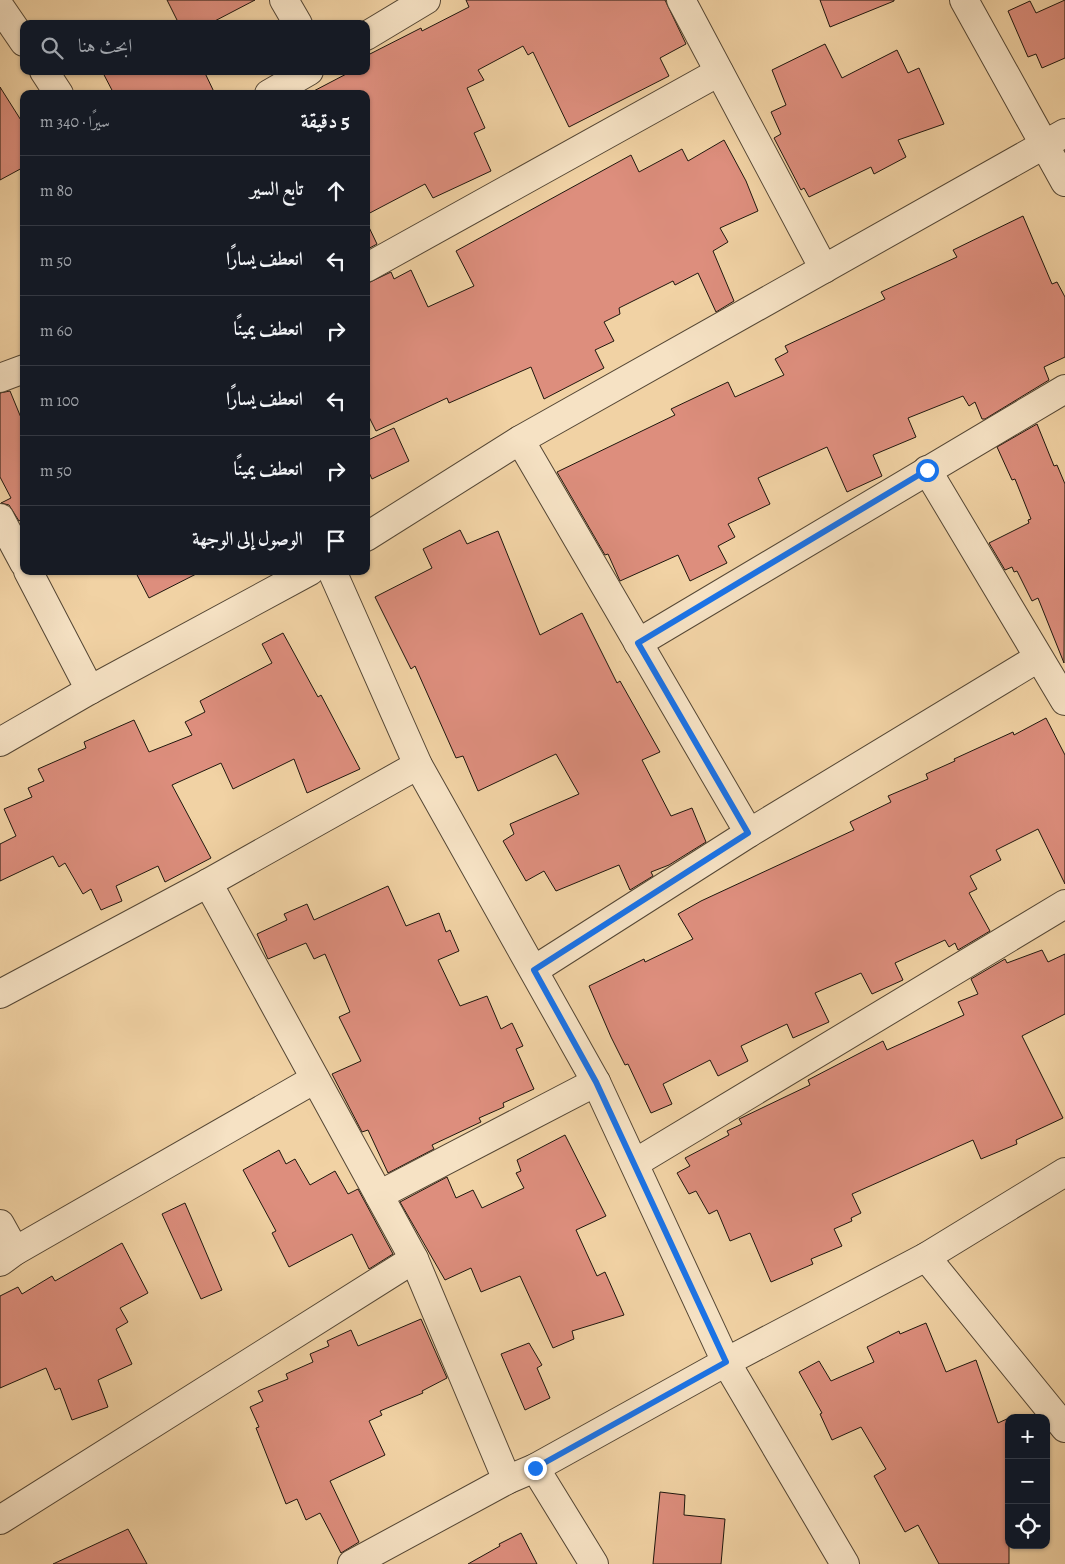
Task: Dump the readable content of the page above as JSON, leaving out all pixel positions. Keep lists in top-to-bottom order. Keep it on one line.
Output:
{"page":{"search":"ابحث هنا","heading":["5 دقيقة","سيرًا · 340 m"],"list":[["تابع السير","80 m"],["انعطف يسارًا","50 m"],["انعطف يمينًا","60 m"],["انعطف يسارًا","100 m"],["انعطف يمينًا","50 m"],"الوصول إلى الوجهة"],"map_buttons":["+","−"]}}
